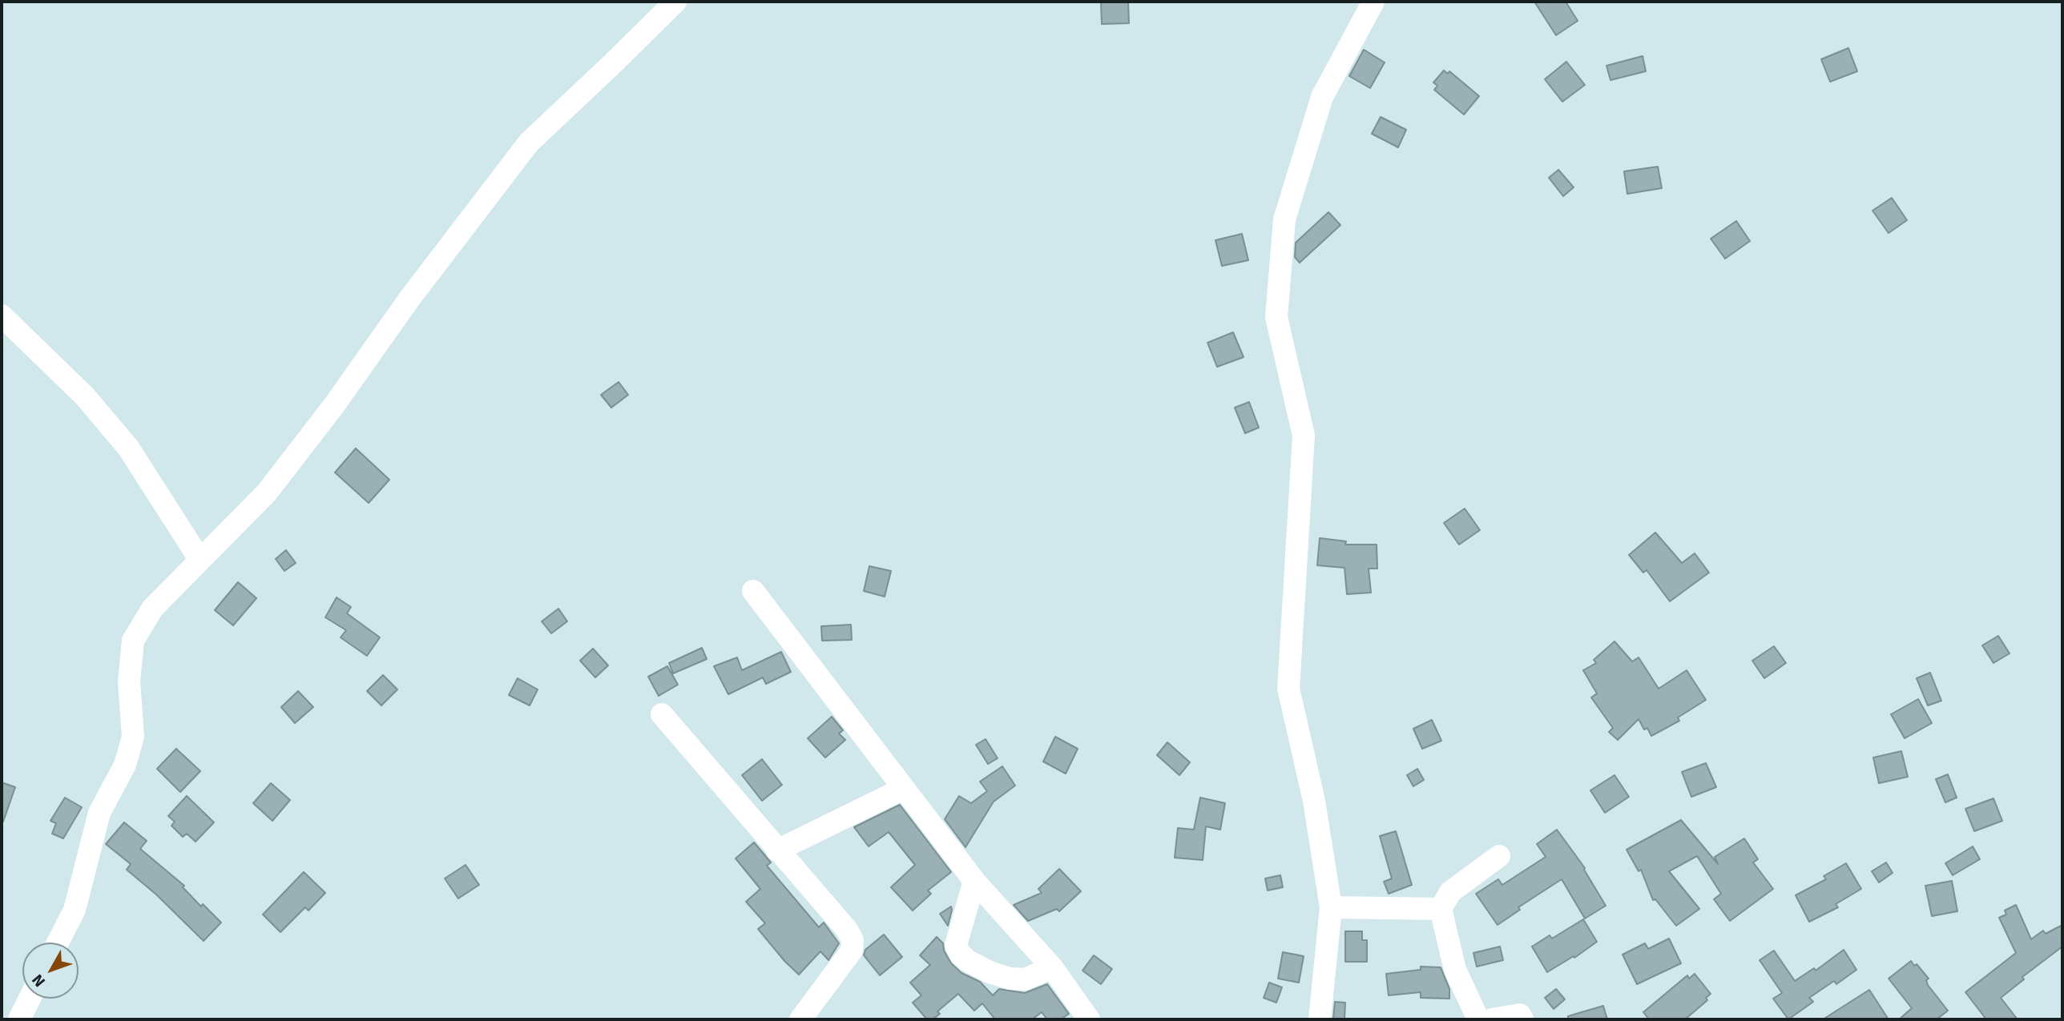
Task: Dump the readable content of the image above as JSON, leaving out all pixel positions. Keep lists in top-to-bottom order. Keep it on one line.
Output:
{"north":"bottom left"}
